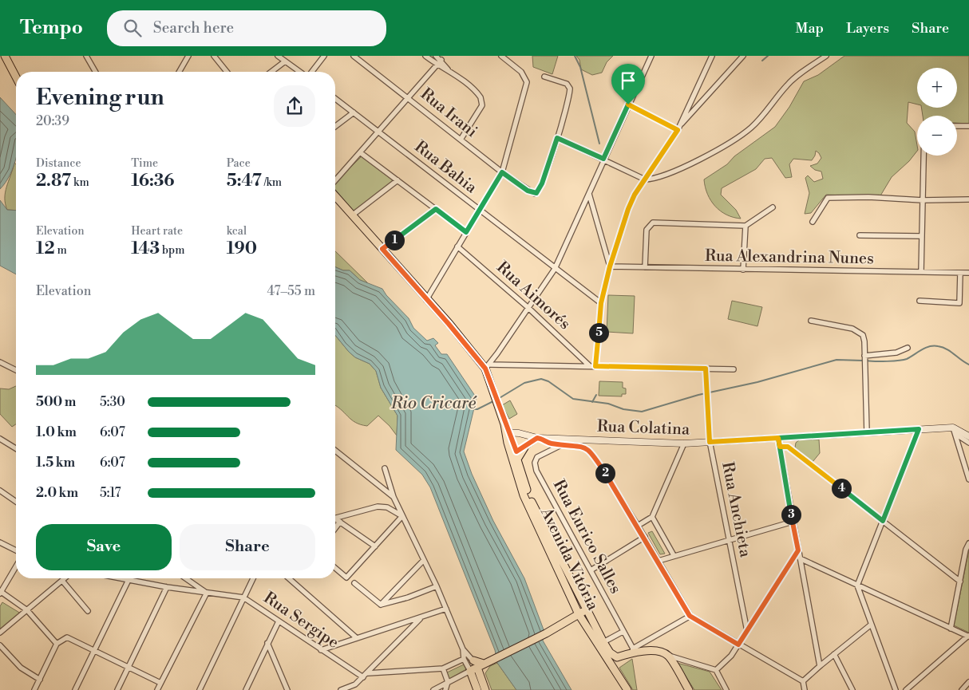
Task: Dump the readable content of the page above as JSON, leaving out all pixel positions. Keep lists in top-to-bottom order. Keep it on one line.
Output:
{"streets":{"main road":["Rua Colatina","Avenida Vitória"],"street":["Rua Irani","Rua Bahia","Rua Alexandrina Nunes","Rua Aimorés","Rua Anchieta","Rua Eurico Salles","Rua Sergipe"]},"crossings":[["Rua Colatina","Rua Anchieta"],["Rua Colatina","Avenida Vitória"]],"water":["Rio Cricaré"],"page":{"header":"Tempo","search":"Search here","nav":["Map","Layers","Share"],"map_buttons":["+","−"],"heading":["Evening run","20:39"],"stats":[["Distance","2.87 km"],["Time","16:36"],["Pace","5:47 /km"],["Elevation","12 m"],["Heart rate","143 bpm"],["kcal","190"]],"pins":["1","5","2","4","3"],"chart":["Elevation","47–55 m"],"list":[{"name":"500 m","note":"5:30"},{"name":"1.0 km","note":"6:07"},{"name":"1.5 km","note":"6:07"},{"name":"2.0 km","note":"5:17"}],"buttons":["Save","Share"]}}
